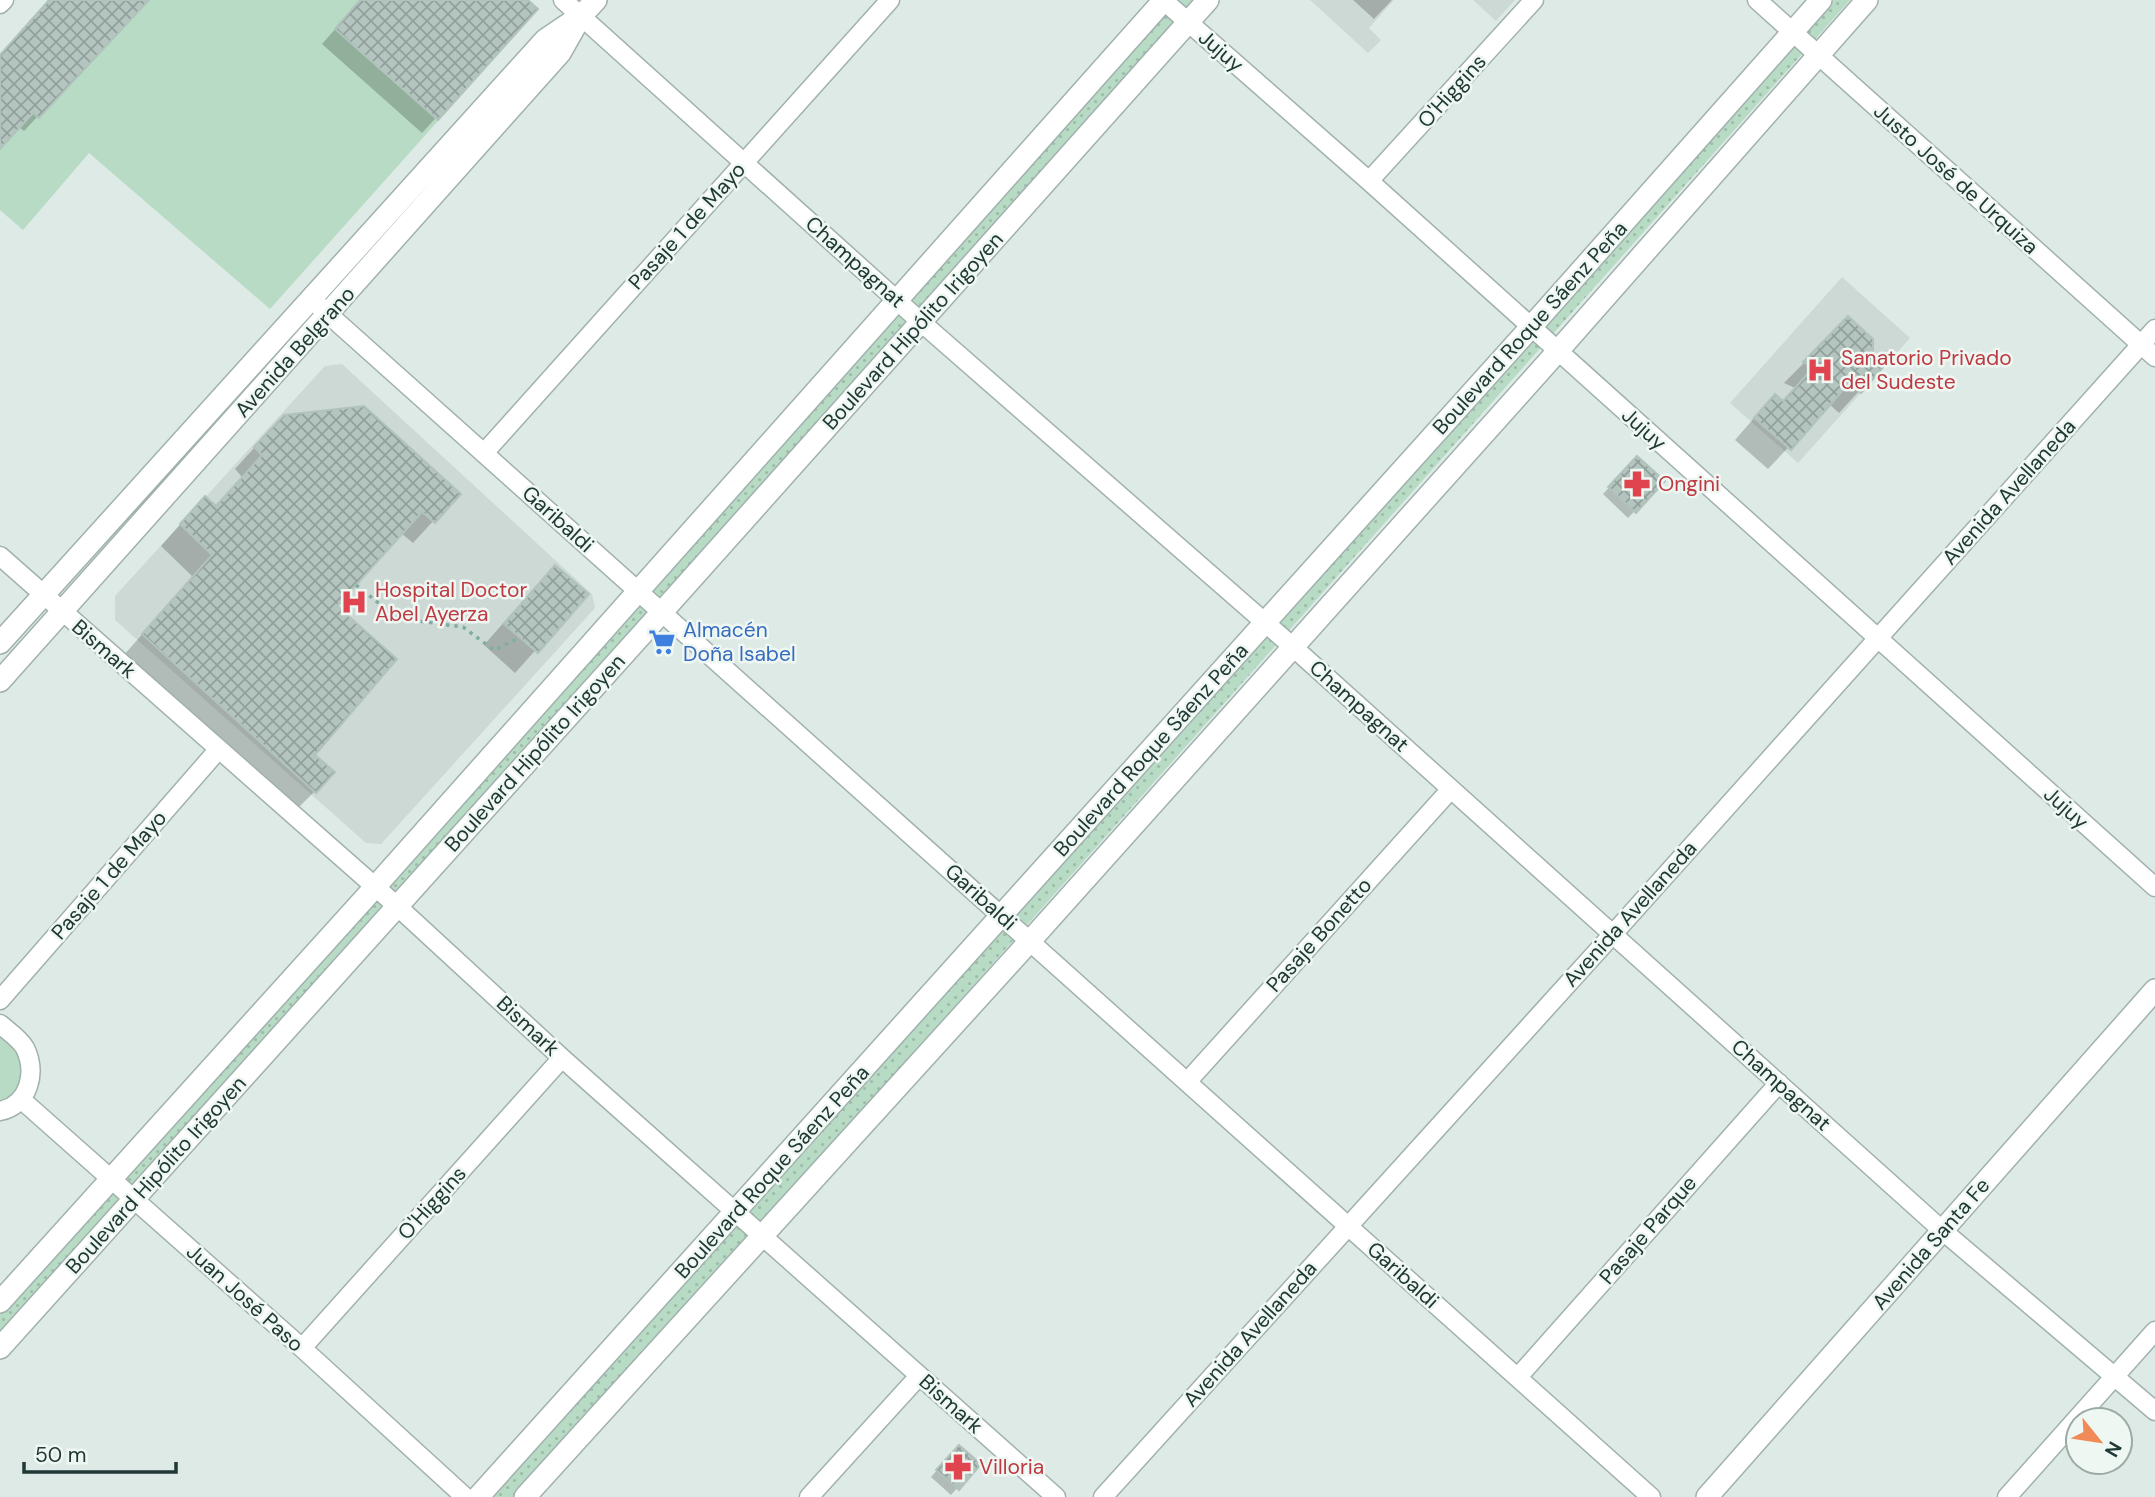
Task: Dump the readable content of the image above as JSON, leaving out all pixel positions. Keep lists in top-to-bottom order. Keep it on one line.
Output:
{"streets":{"street":["Jujuy","O'Higgins","Justo José de Urquiza","Pasaje 1 de Mayo","Champagnat","Boulevard Roque Sáenz Peña","Boulevard Hipólito Irigoyen","Avenida Belgrano","Avenida Avellaneda","Garibaldi","Bismark","Pasaje Bonetto","Pasaje Parque","Avenida Santa Fe","Juan José Paso"]},"crossings":[["Jujuy","O'Higgins"],["Jujuy","Boulevard Roque Sáenz Peña"],["Jujuy","Boulevard Hipólito Irigoyen"],["Jujuy","Avenida Avellaneda"],["O'Higgins","Bismark"],["O'Higgins","Juan José Paso"],["Justo José de Urquiza","Boulevard Roque Sáenz Peña"],["Justo José de Urquiza","Avenida Avellaneda"],["Pasaje 1 de Mayo","Champagnat"],["Pasaje 1 de Mayo","Garibaldi"],["Pasaje 1 de Mayo","Bismark"],["Champagnat","Boulevard Roque Sáenz Peña"],["Champagnat","Boulevard Hipólito Irigoyen"],["Champagnat","Avenida Belgrano"],["Champagnat","Avenida Avellaneda"],["Champagnat","Pasaje Bonetto"],["Champagnat","Pasaje Parque"],["Champagnat","Avenida Santa Fe"],["Boulevard Roque Sáenz Peña","Garibaldi"],["Boulevard Roque Sáenz Peña","Bismark"],["Boulevard Hipólito Irigoyen","Garibaldi"],["Boulevard Hipólito Irigoyen","Bismark"],["Boulevard Hipólito Irigoyen","Juan José Paso"],["Avenida Belgrano","Garibaldi"],["Avenida Belgrano","Bismark"],["Avenida Avellaneda","Garibaldi"],["Garibaldi","Pasaje Bonetto"],["Garibaldi","Pasaje Parque"]],"places":{"hospital":["Sanatorio Privado del Sudeste","Hospital Doctor Abel Ayerza"],"pharmacy":["Ongini","Villoria"],"supermarket":["Almacén Doña Isabel"]},"scale_bar":"50 m","north":"bottom right"}
